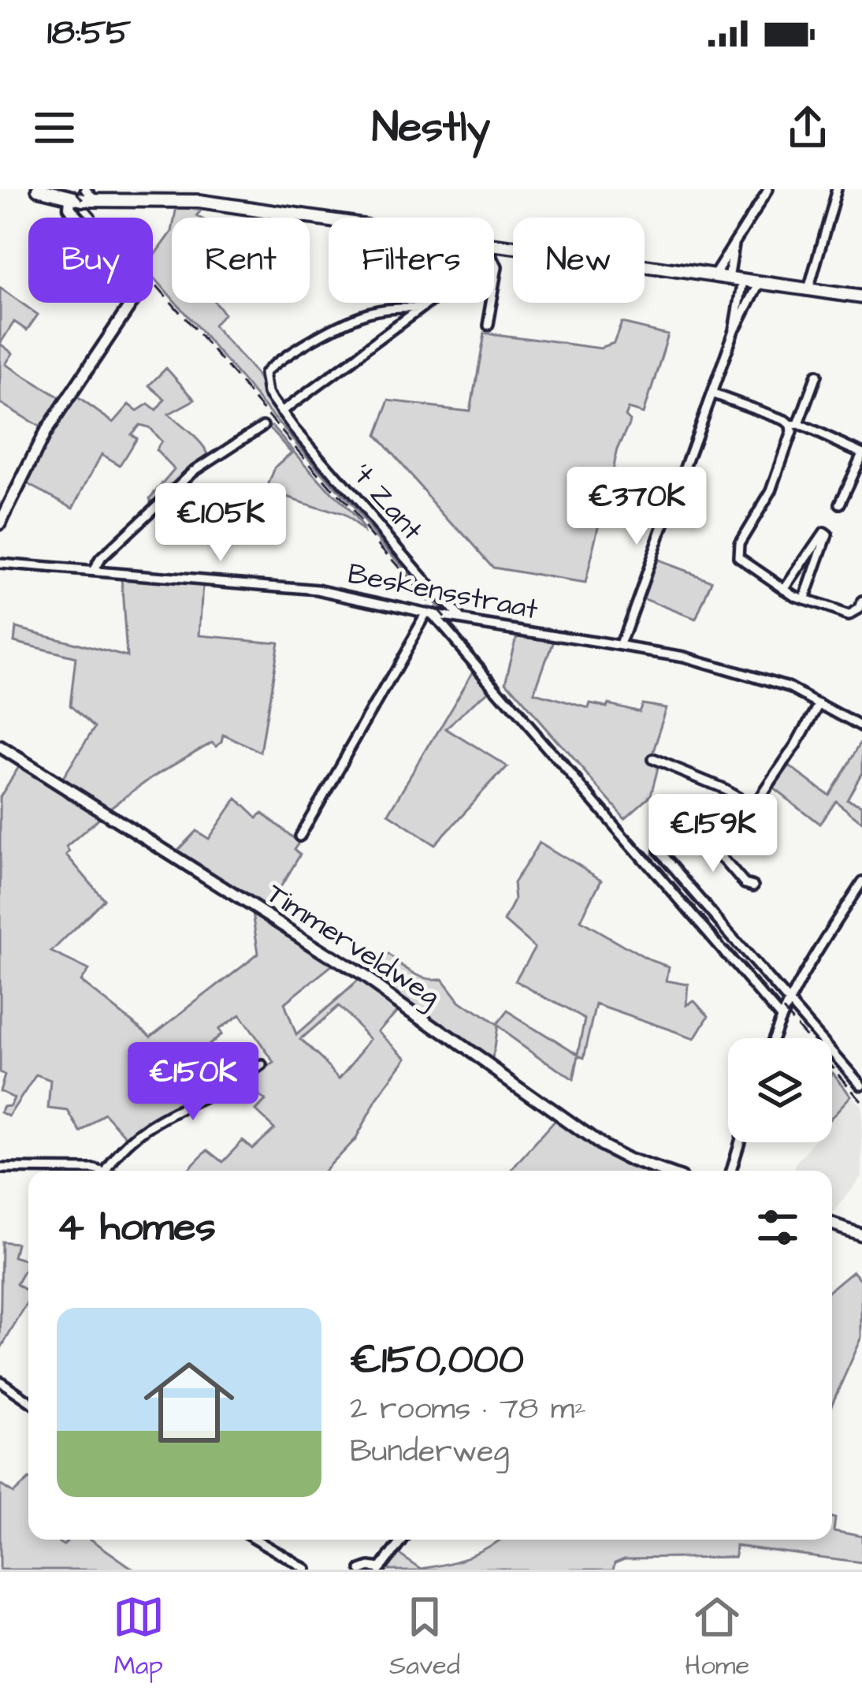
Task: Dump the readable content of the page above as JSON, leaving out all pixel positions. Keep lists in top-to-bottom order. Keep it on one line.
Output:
{"streets":{"street":["'t Zant","Beskensstraat","Timmerveldweg"]},"crossings":[["'t Zant","Beskensstraat"]],"page":{"status":"18:55","header":"Nestly","chip":["Buy","Rent","Filters","New"],"price":["€370K","€105K","€159K","€150K"],"heading":"4 homes","list":[{"name":"€150,000","note":"2 rooms · 78 m² · Bunderweg"}],"tabs":["Map","Saved","Home"]}}
